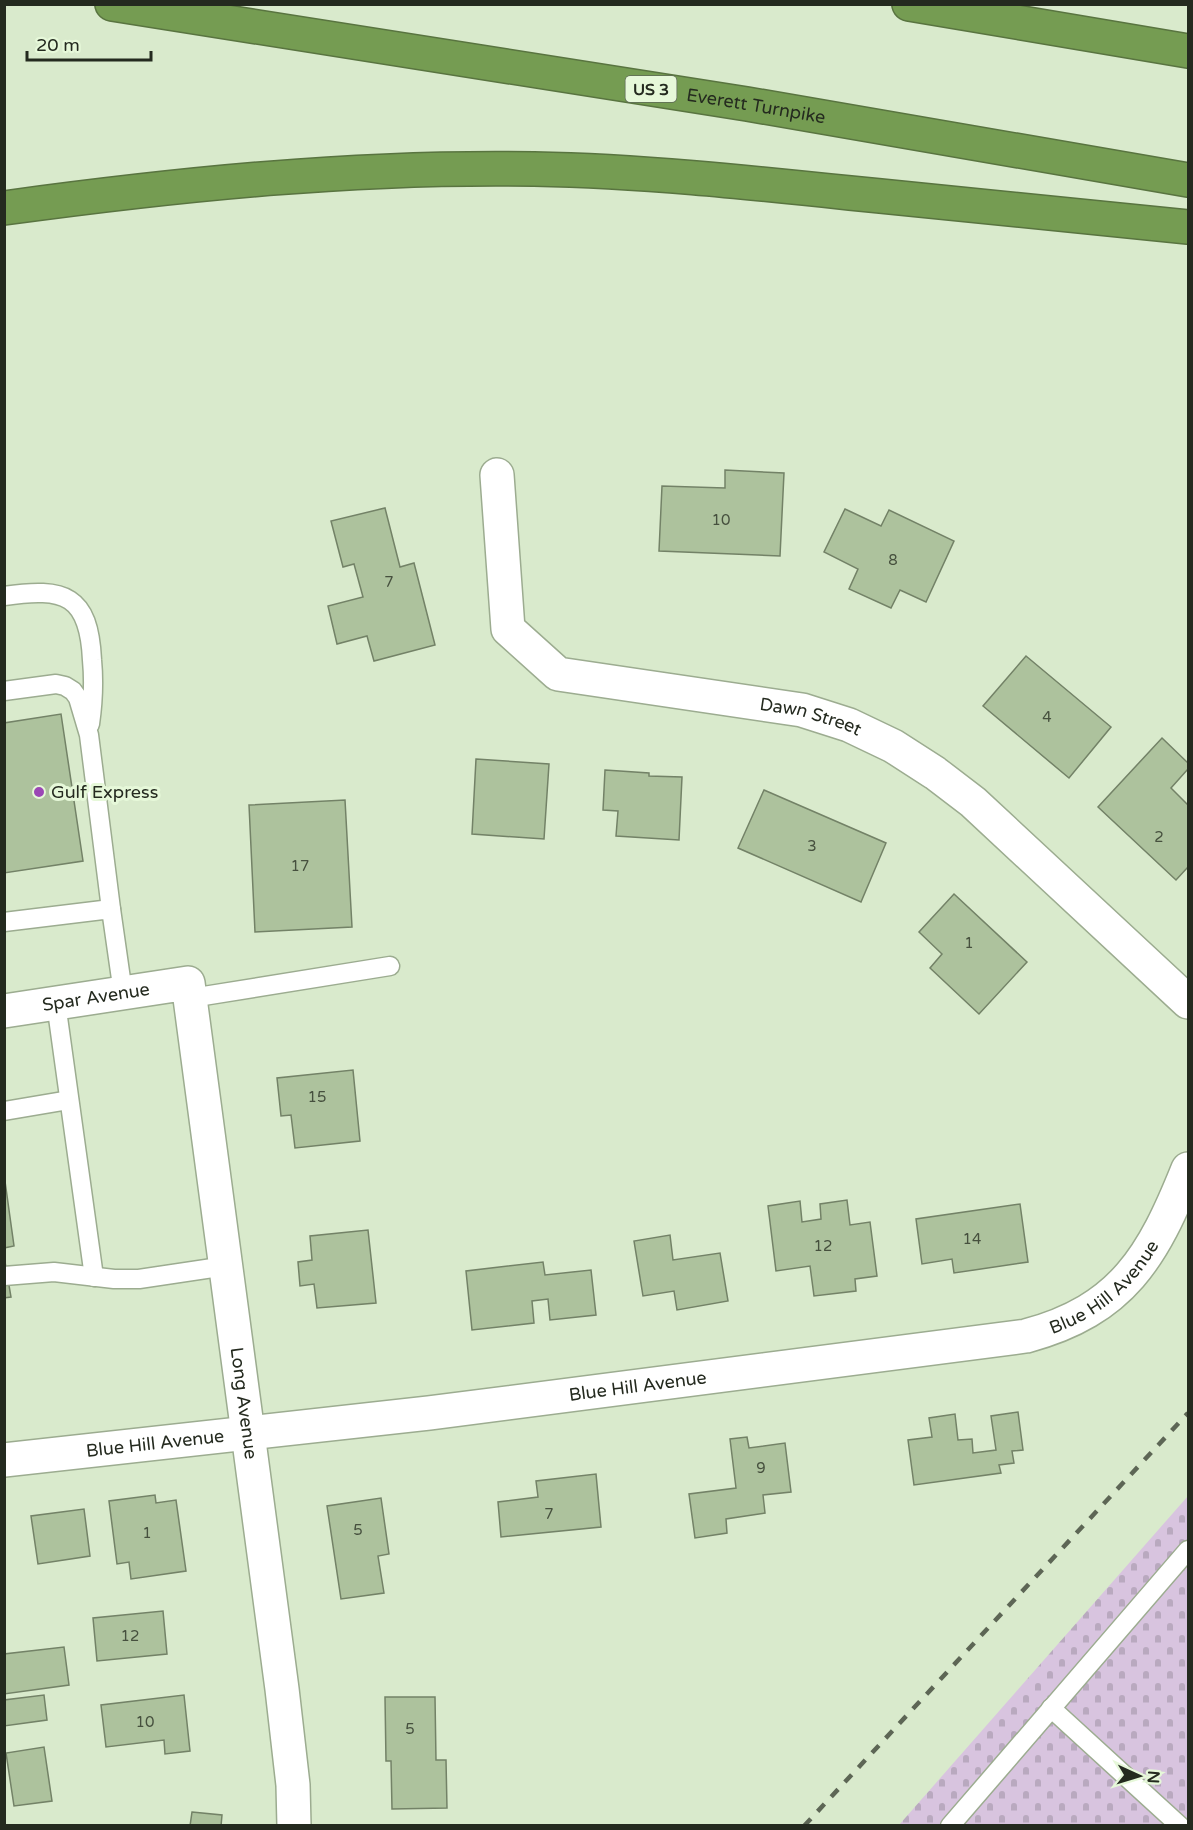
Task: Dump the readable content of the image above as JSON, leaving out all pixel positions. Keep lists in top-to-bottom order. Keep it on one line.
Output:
{"streets":{"highway":["US 3","Everett Turnpike"],"street":["Dawn Street","Spar Avenue","Blue Hill Avenue","Long Avenue"]},"crossings":[["Spar Avenue","Long Avenue"],["Blue Hill Avenue","Long Avenue"]],"places":["Gulf Express"],"house_numbers":["10","8","7","4","2","3","17","1","15","14","12","9","7","5","1","12","10","5"],"scale_bar":"20 m","north":"right"}
